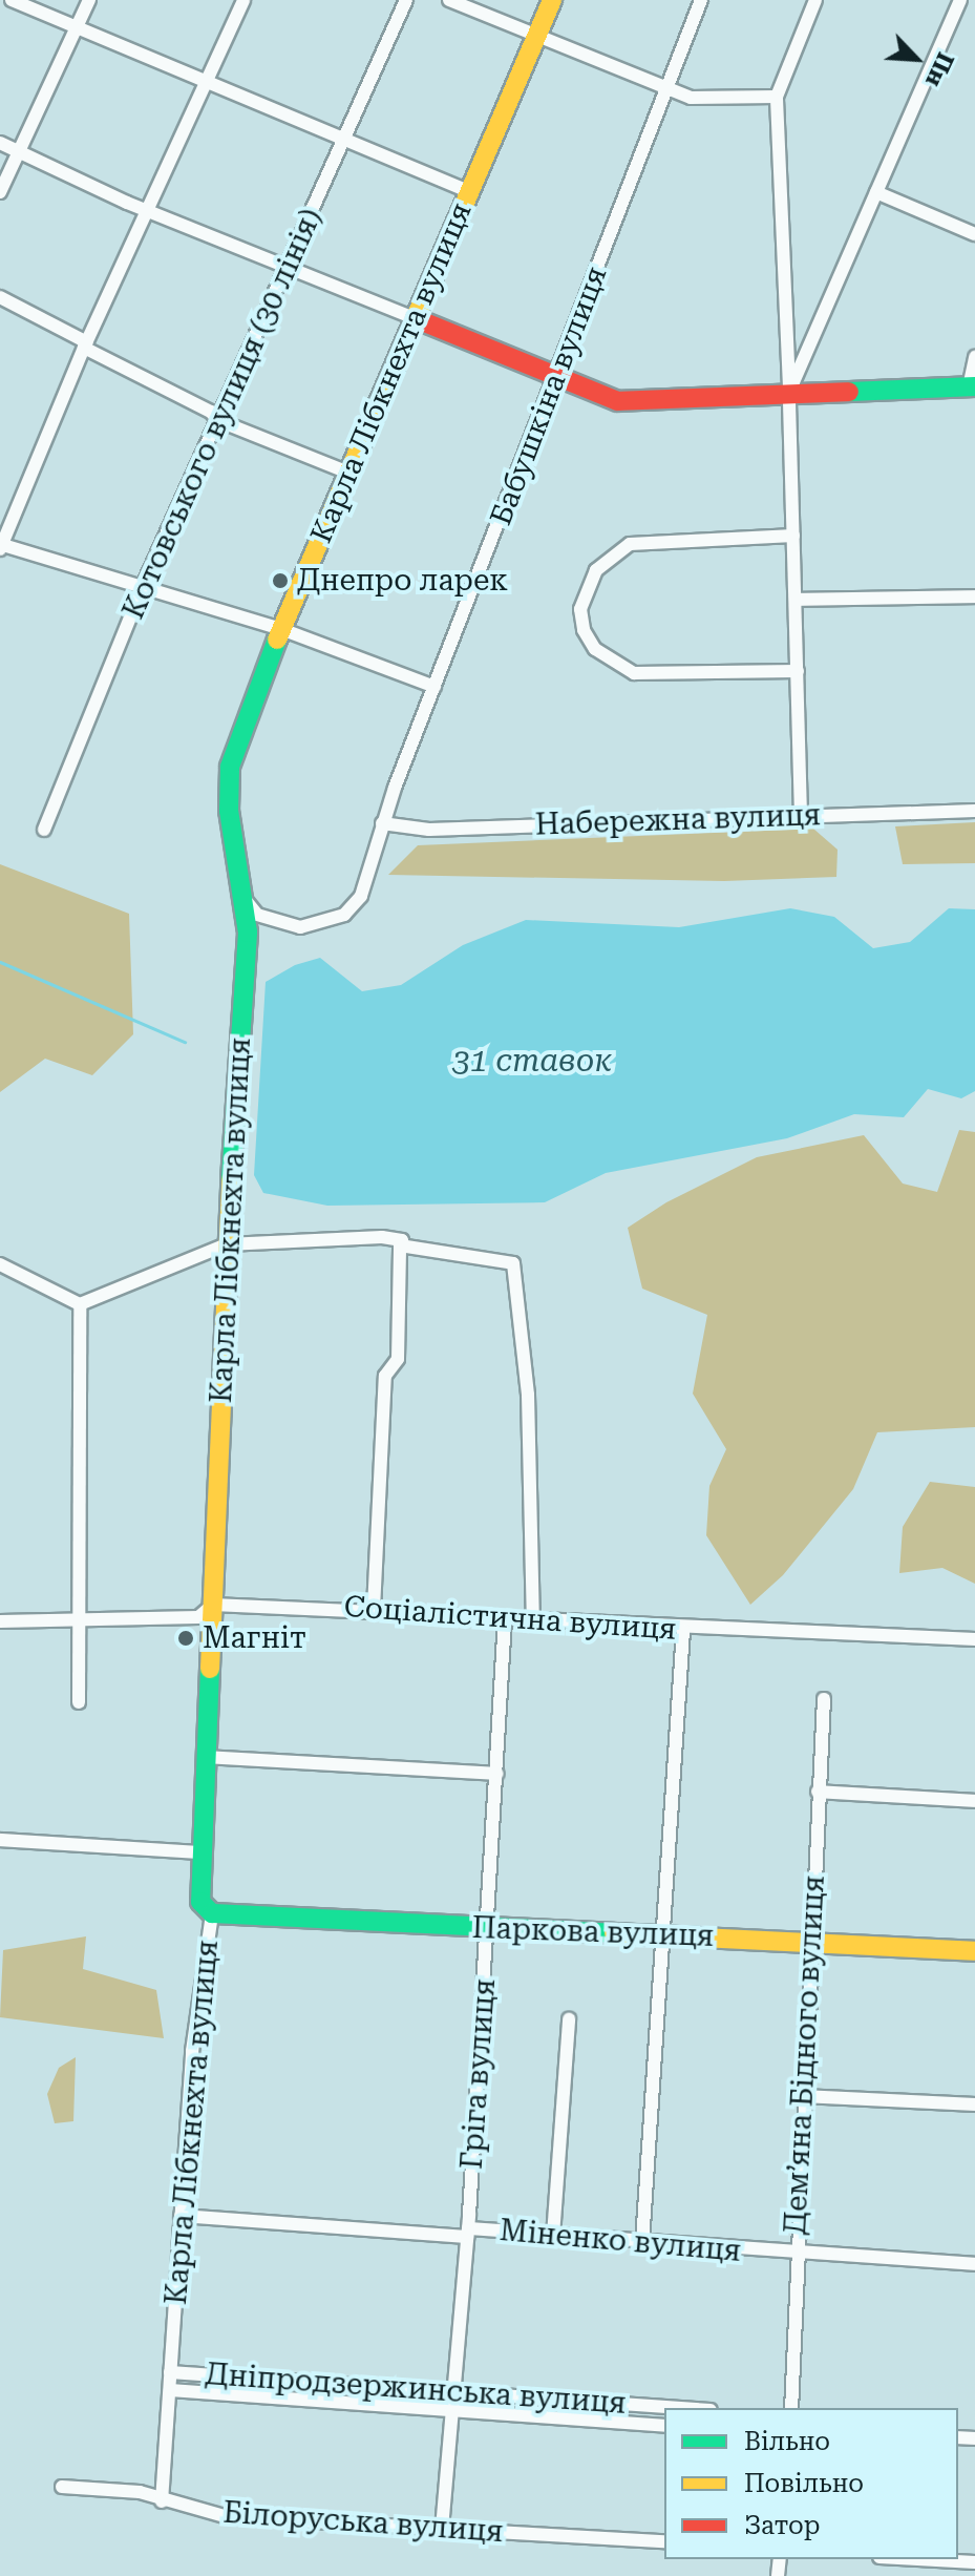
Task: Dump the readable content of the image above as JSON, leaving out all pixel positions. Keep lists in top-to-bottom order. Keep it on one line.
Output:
{"streets":{"street":["Карла Лібкнехта вулиця","Бабушкіна вулиця","Котовського вулиця (30 лiнiя)","Набережна вулиця","Соціалістична вулиця","Паркова вулиця","Дем’яна Бідного вулиця","Гріга вулиця","Міненко вулиця","Дніпродзержинська вулиця","Білоруська вулиця"]},"crossings":[["Карла Лібкнехта вулиця","Бабушкіна вулиця"],["Карла Лібкнехта вулиця","Соціалістична вулиця"],["Карла Лібкнехта вулиця","Паркова вулиця"],["Карла Лібкнехта вулиця","Міненко вулиця"],["Карла Лібкнехта вулиця","Дніпродзержинська вулиця"],["Карла Лібкнехта вулиця","Білоруська вулиця"],["Бабушкіна вулиця","Набережна вулиця"],["Соціалістична вулиця","Гріга вулиця"],["Паркова вулиця","Дем’яна Бідного вулиця"],["Паркова вулиця","Гріга вулиця"],["Дем’яна Бідного вулиця","Міненко вулиця"],["Гріга вулиця","Міненко вулиця"],["Гріга вулиця","Дніпродзержинська вулиця"],["Гріга вулиця","Білоруська вулиця"]],"water":["31 ставок"],"places":["Днепро ларек","Магніт"],"legend":["Вільно","Повільно","Затор"],"north":"bottom right"}
